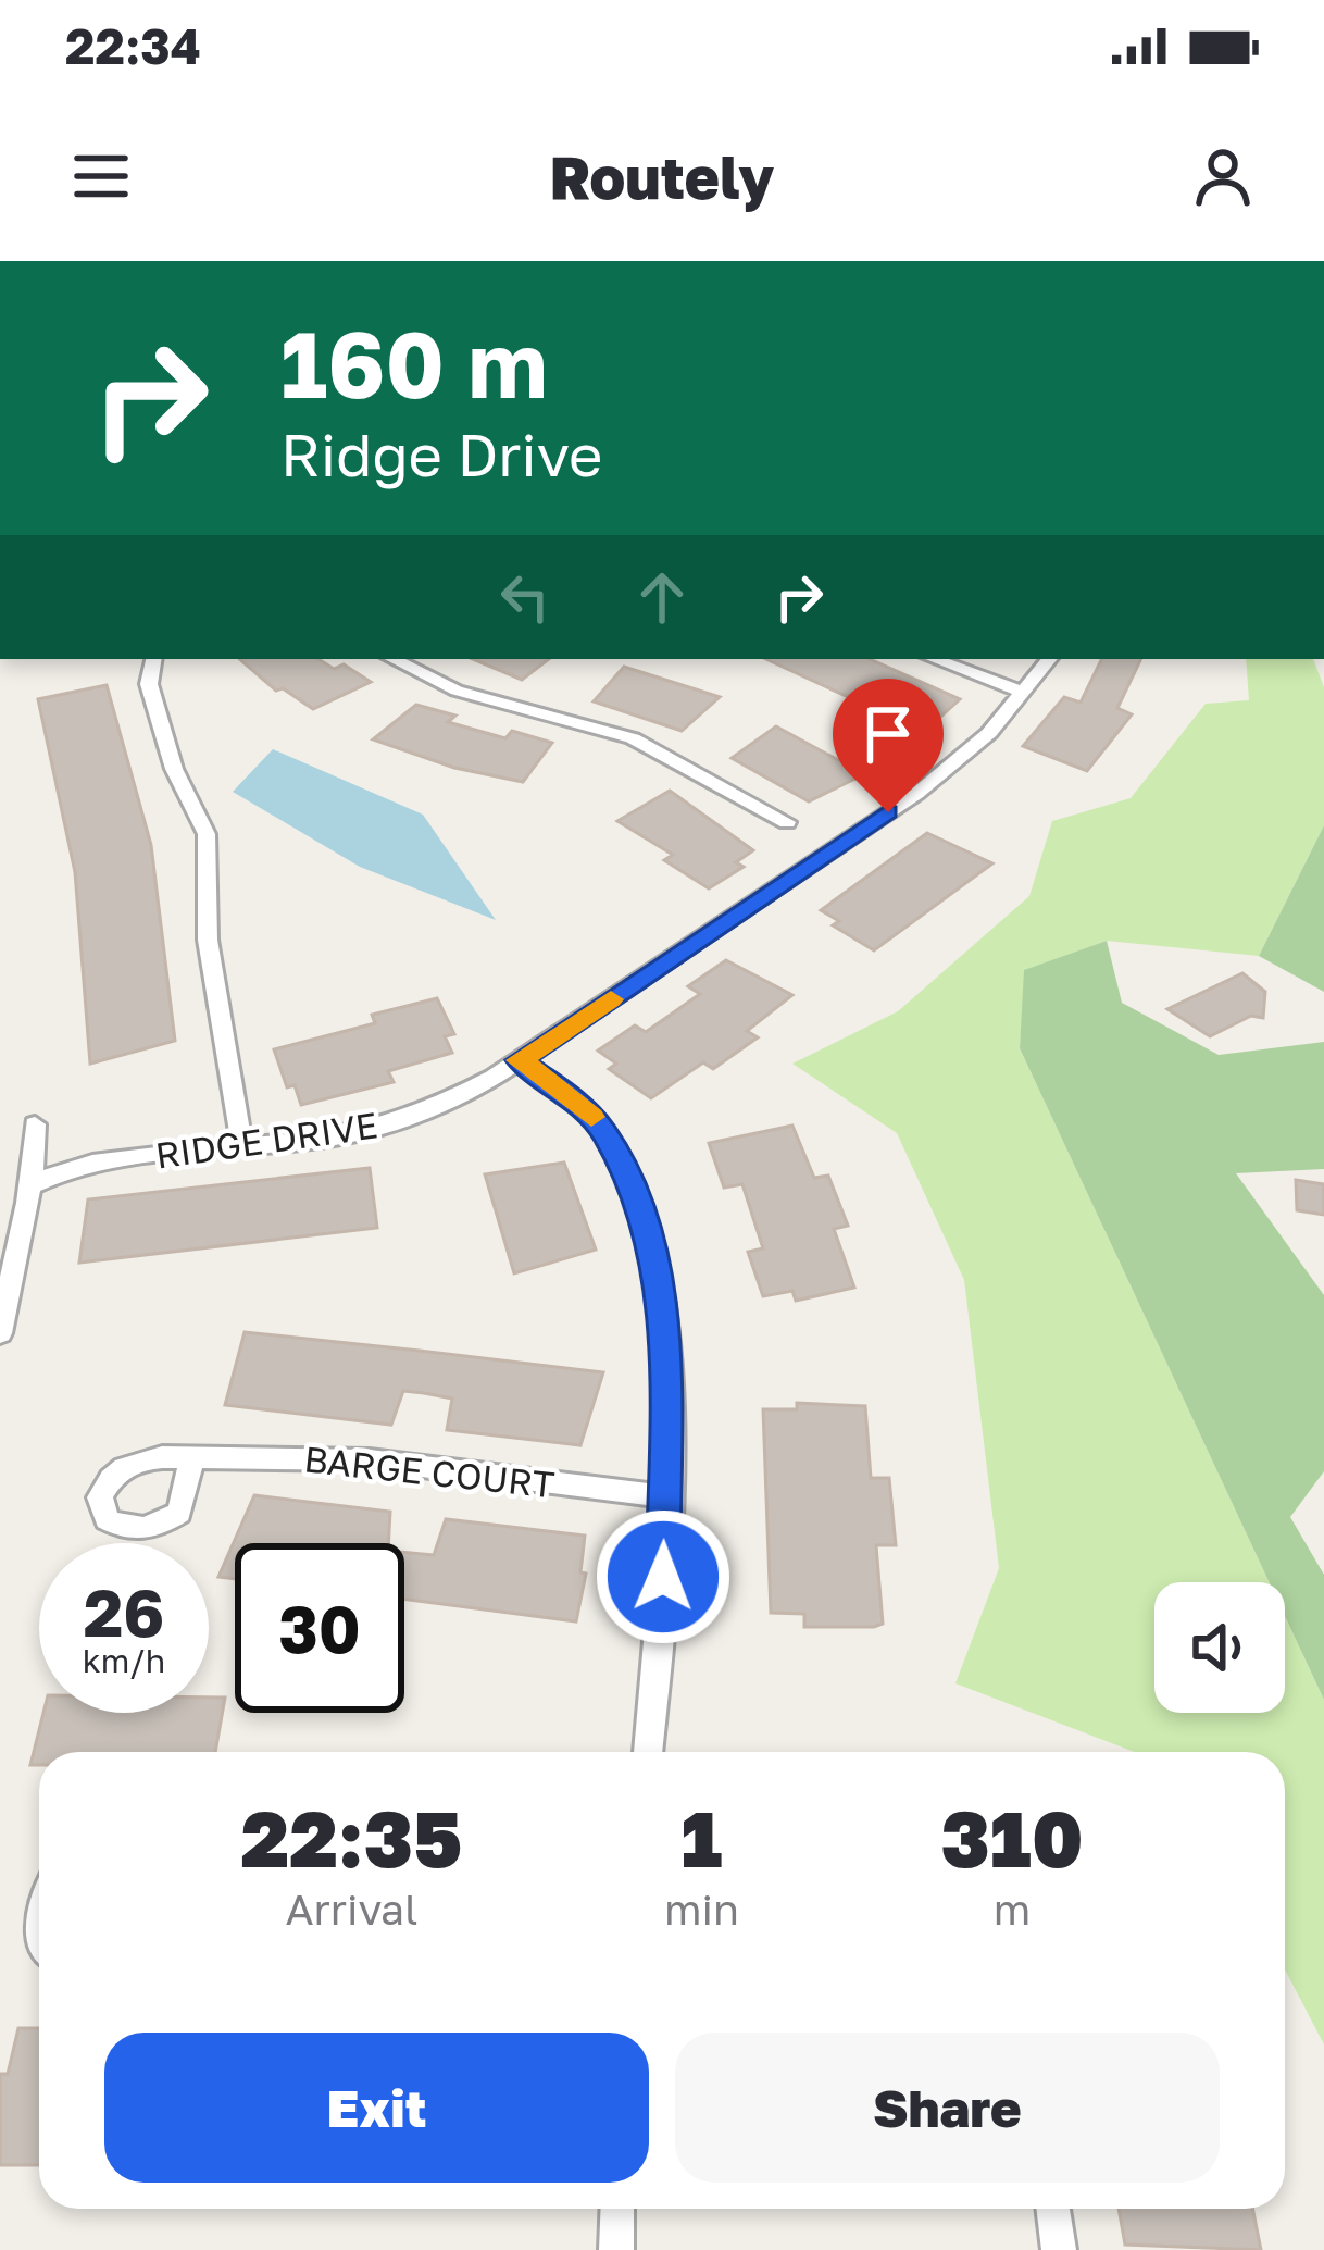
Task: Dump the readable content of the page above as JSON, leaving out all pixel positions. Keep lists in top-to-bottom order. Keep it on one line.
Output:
{"streets":{"street":["RIDGE DRIVE","BARGE COURT"]},"page":{"status":"22:34","header":"Routely","turn":["160 m","Ridge Drive"],"speed":"26 km/h","limit":"30","eta":["22:35","Arrival","1","min","310","m"],"buttons":["Exit","Share"]}}
